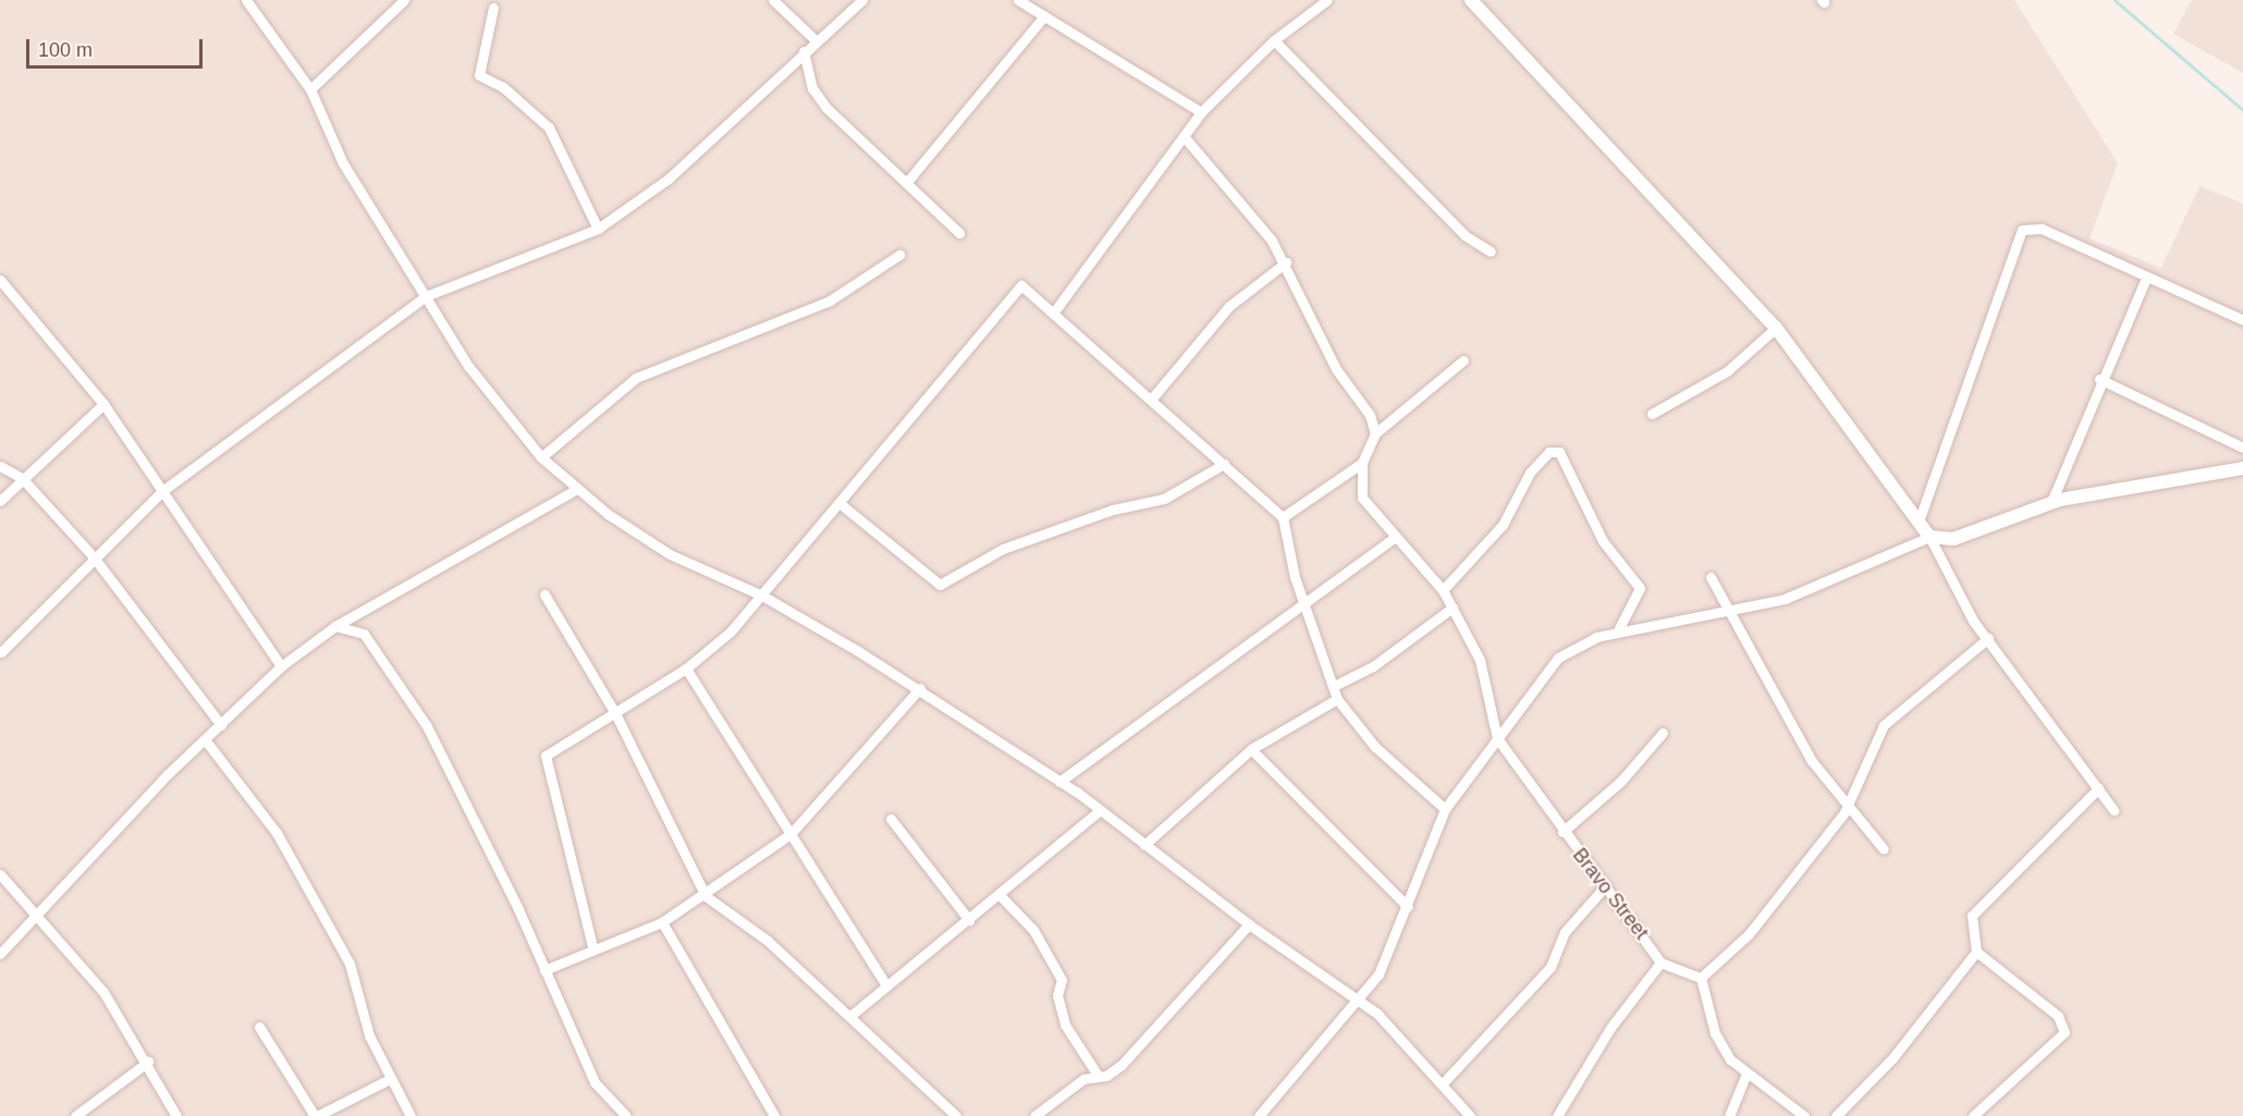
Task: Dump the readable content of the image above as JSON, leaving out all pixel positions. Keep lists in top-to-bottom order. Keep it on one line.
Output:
{"streets":{"street":["Bravo Street"]},"scale_bar":"100 m"}
